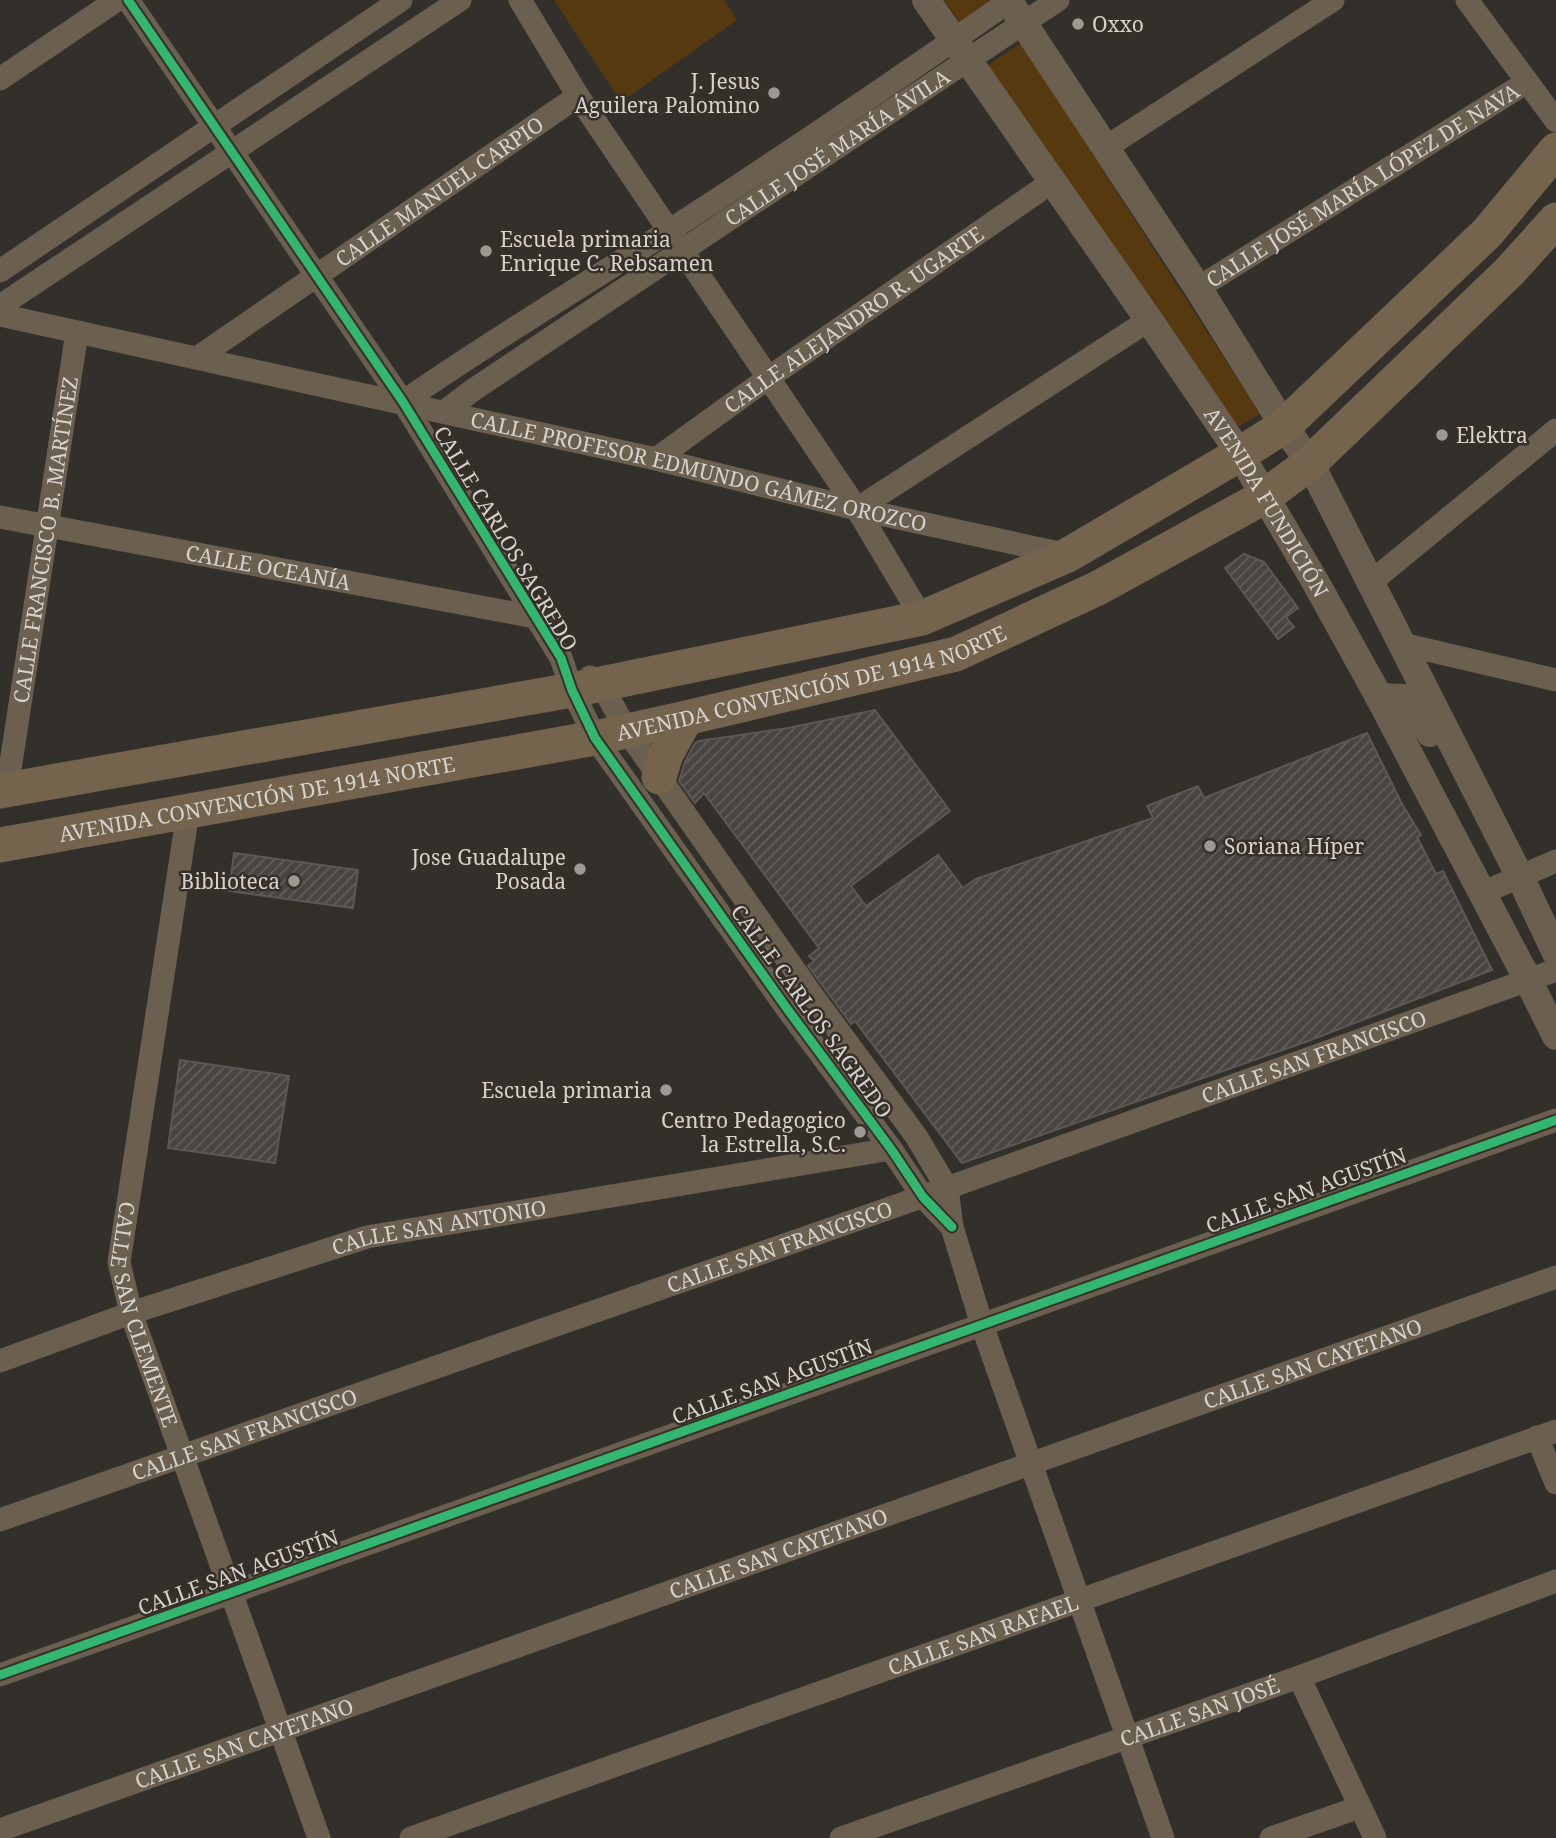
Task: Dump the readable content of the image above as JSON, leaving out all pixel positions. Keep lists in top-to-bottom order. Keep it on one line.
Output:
{"streets":{"main road":["AVENIDA CONVENCIÓN DE 1914 NORTE"],"street":["CALLE JOSÉ MARÍA ÁVILA","CALLE JOSÉ MARÍA LÓPEZ DE NAVA","CALLE MANUEL CARPIO","CALLE ALEJANDRO R. UGARTE","CALLE PROFESOR EDMUNDO GÁMEZ OROZCO","AVENIDA FUNDICIÓN","CALLE CARLOS SAGREDO","CALLE FRANCISCO B. MARTÍNEZ","CALLE OCEANÍA","CALLE SAN FRANCISCO","CALLE SAN AGUSTÍN","CALLE SAN ANTONIO","CALLE SAN CLEMENTE","CALLE SAN CAYETANO","CALLE SAN RAFAEL","CALLE SAN JOSÉ"]},"crossings":[["CALLE JOSÉ MARÍA ÁVILA","CALLE PROFESOR EDMUNDO GÁMEZ OROZCO"],["CALLE JOSÉ MARÍA ÁVILA","AVENIDA FUNDICIÓN"],["CALLE JOSÉ MARÍA ÁVILA","CALLE CARLOS SAGREDO"],["CALLE MANUEL CARPIO","CALLE PROFESOR EDMUNDO GÁMEZ OROZCO"],["CALLE MANUEL CARPIO","CALLE CARLOS SAGREDO"],["CALLE ALEJANDRO R. UGARTE","CALLE PROFESOR EDMUNDO GÁMEZ OROZCO"],["CALLE ALEJANDRO R. UGARTE","AVENIDA FUNDICIÓN"],["CALLE PROFESOR EDMUNDO GÁMEZ OROZCO","CALLE CARLOS SAGREDO"],["CALLE PROFESOR EDMUNDO GÁMEZ OROZCO","CALLE FRANCISCO B. MARTÍNEZ"],["CALLE PROFESOR EDMUNDO GÁMEZ OROZCO","AVENIDA CONVENCIÓN DE 1914 NORTE"],["AVENIDA FUNDICIÓN","AVENIDA CONVENCIÓN DE 1914 NORTE"],["AVENIDA FUNDICIÓN","CALLE SAN FRANCISCO"],["CALLE CARLOS SAGREDO","CALLE OCEANÍA"],["CALLE CARLOS SAGREDO","AVENIDA CONVENCIÓN DE 1914 NORTE"],["CALLE CARLOS SAGREDO","CALLE SAN FRANCISCO"],["CALLE CARLOS SAGREDO","CALLE SAN AGUSTÍN"],["CALLE CARLOS SAGREDO","CALLE SAN ANTONIO"],["CALLE CARLOS SAGREDO","CALLE SAN CAYETANO"],["CALLE CARLOS SAGREDO","CALLE SAN RAFAEL"],["CALLE CARLOS SAGREDO","CALLE SAN JOSÉ"],["CALLE FRANCISCO B. MARTÍNEZ","CALLE OCEANÍA"],["CALLE FRANCISCO B. MARTÍNEZ","AVENIDA CONVENCIÓN DE 1914 NORTE"],["AVENIDA CONVENCIÓN DE 1914 NORTE","CALLE SAN CLEMENTE"],["CALLE SAN FRANCISCO","CALLE SAN CLEMENTE"],["CALLE SAN AGUSTÍN","CALLE SAN CLEMENTE"],["CALLE SAN ANTONIO","CALLE SAN CLEMENTE"],["CALLE SAN CLEMENTE","CALLE SAN CAYETANO"]],"places":["Oxxo","J. Jesus Aguilera Palomino","Escuela primaria Enrique C. Rebsamen","Elektra","Soriana Híper","Jose Guadalupe Posada","Biblioteca","Escuela primaria","Centro Pedagogico la Estrella, S.C."]}
